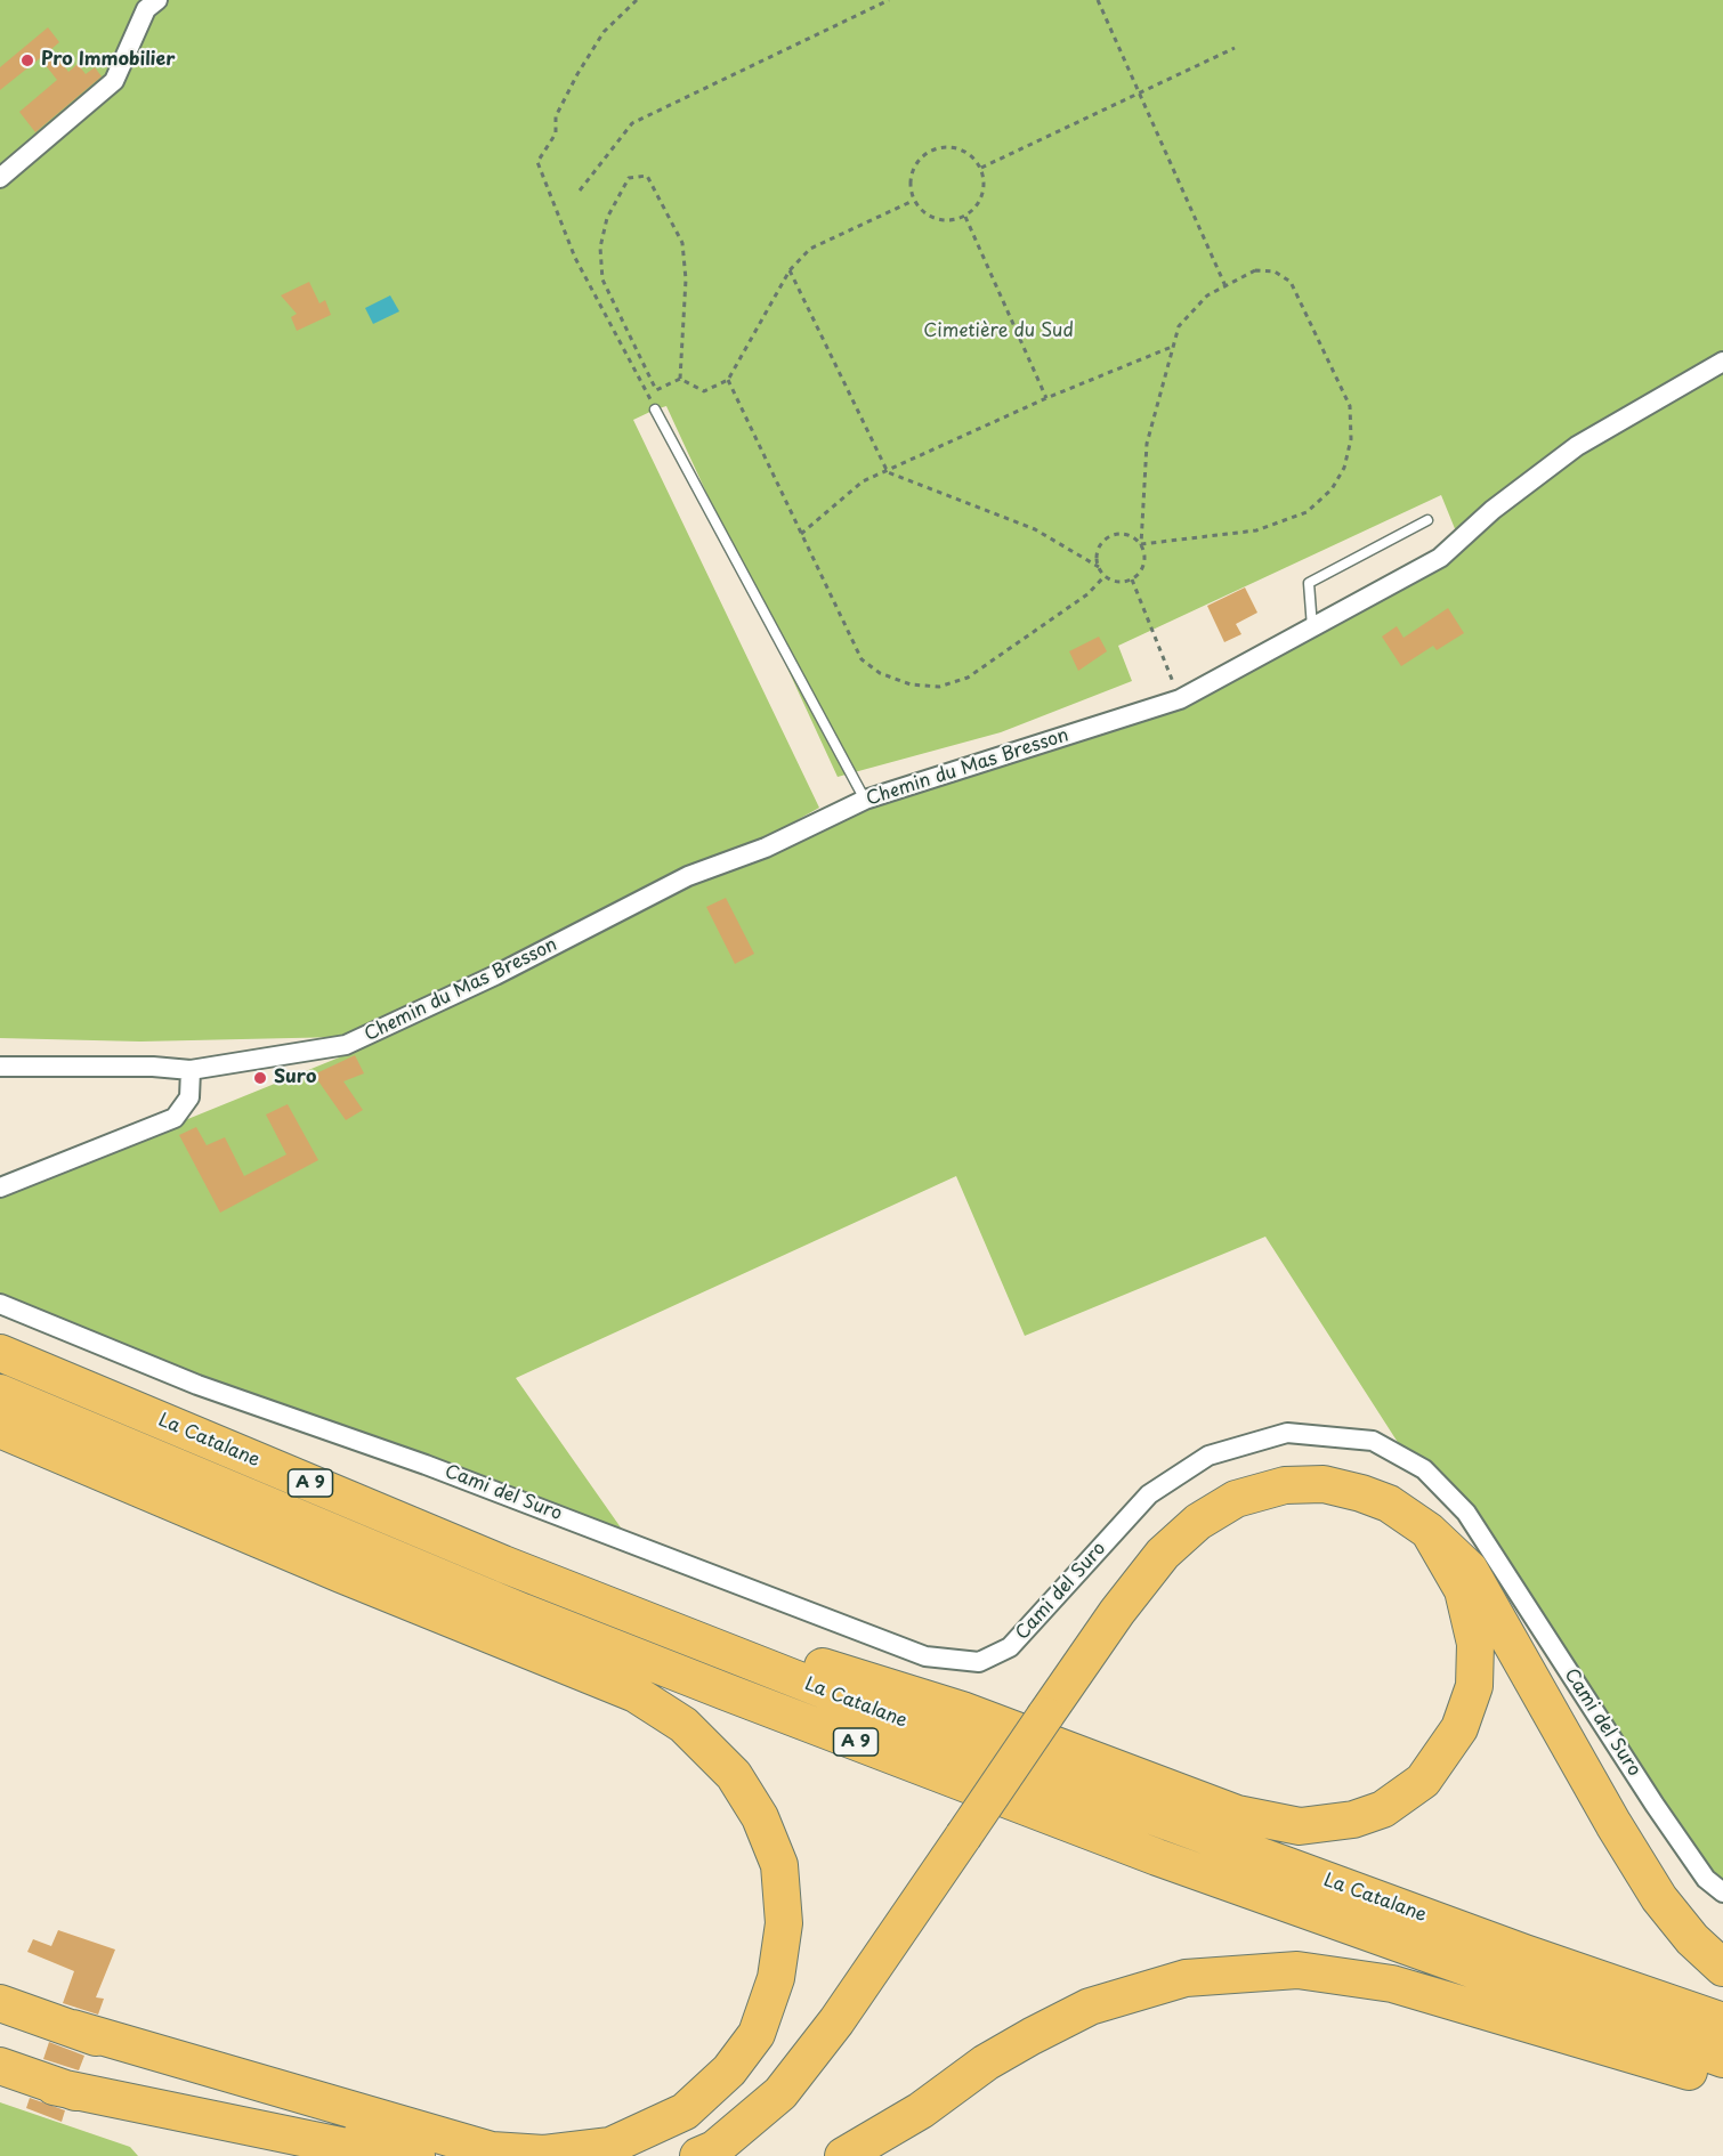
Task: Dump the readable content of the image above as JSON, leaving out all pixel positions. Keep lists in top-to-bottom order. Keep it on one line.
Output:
{"streets":{"highway":["La Catalane","A 9"],"street":["Chemin du Mas Bresson","Cami del Suro"]},"parks":["Cimetière du Sud"],"places":["Pro Immobilier","Suro"]}
